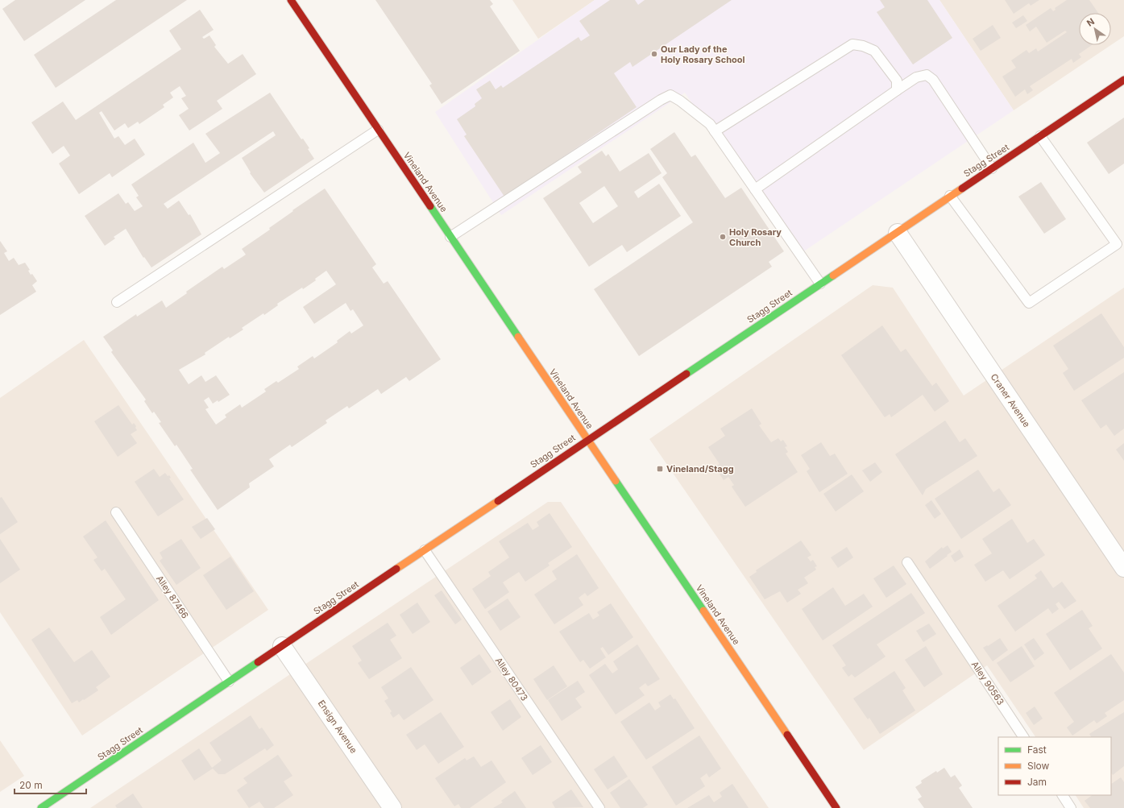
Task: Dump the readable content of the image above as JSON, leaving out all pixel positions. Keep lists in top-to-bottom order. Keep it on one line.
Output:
{"streets":{"street":["Stagg Street","Vineland Avenue","Craner Avenue","Ensign Avenue"],"lane":["Alley 87466","Alley 80473","Alley 90563"]},"crossings":[["Stagg Street","Vineland Avenue"],["Stagg Street","Craner Avenue"],["Stagg Street","Alley 87466"],["Stagg Street","Alley 80473"],["Stagg Street","Ensign Avenue"]],"places":{"other":["Our Lady of the Holy Rosary School","Holy Rosary Church"],"transit":["Vineland/Stagg"]},"legend":["Fast","Slow","Jam"],"scale_bar":"20 m","north":"top left"}
